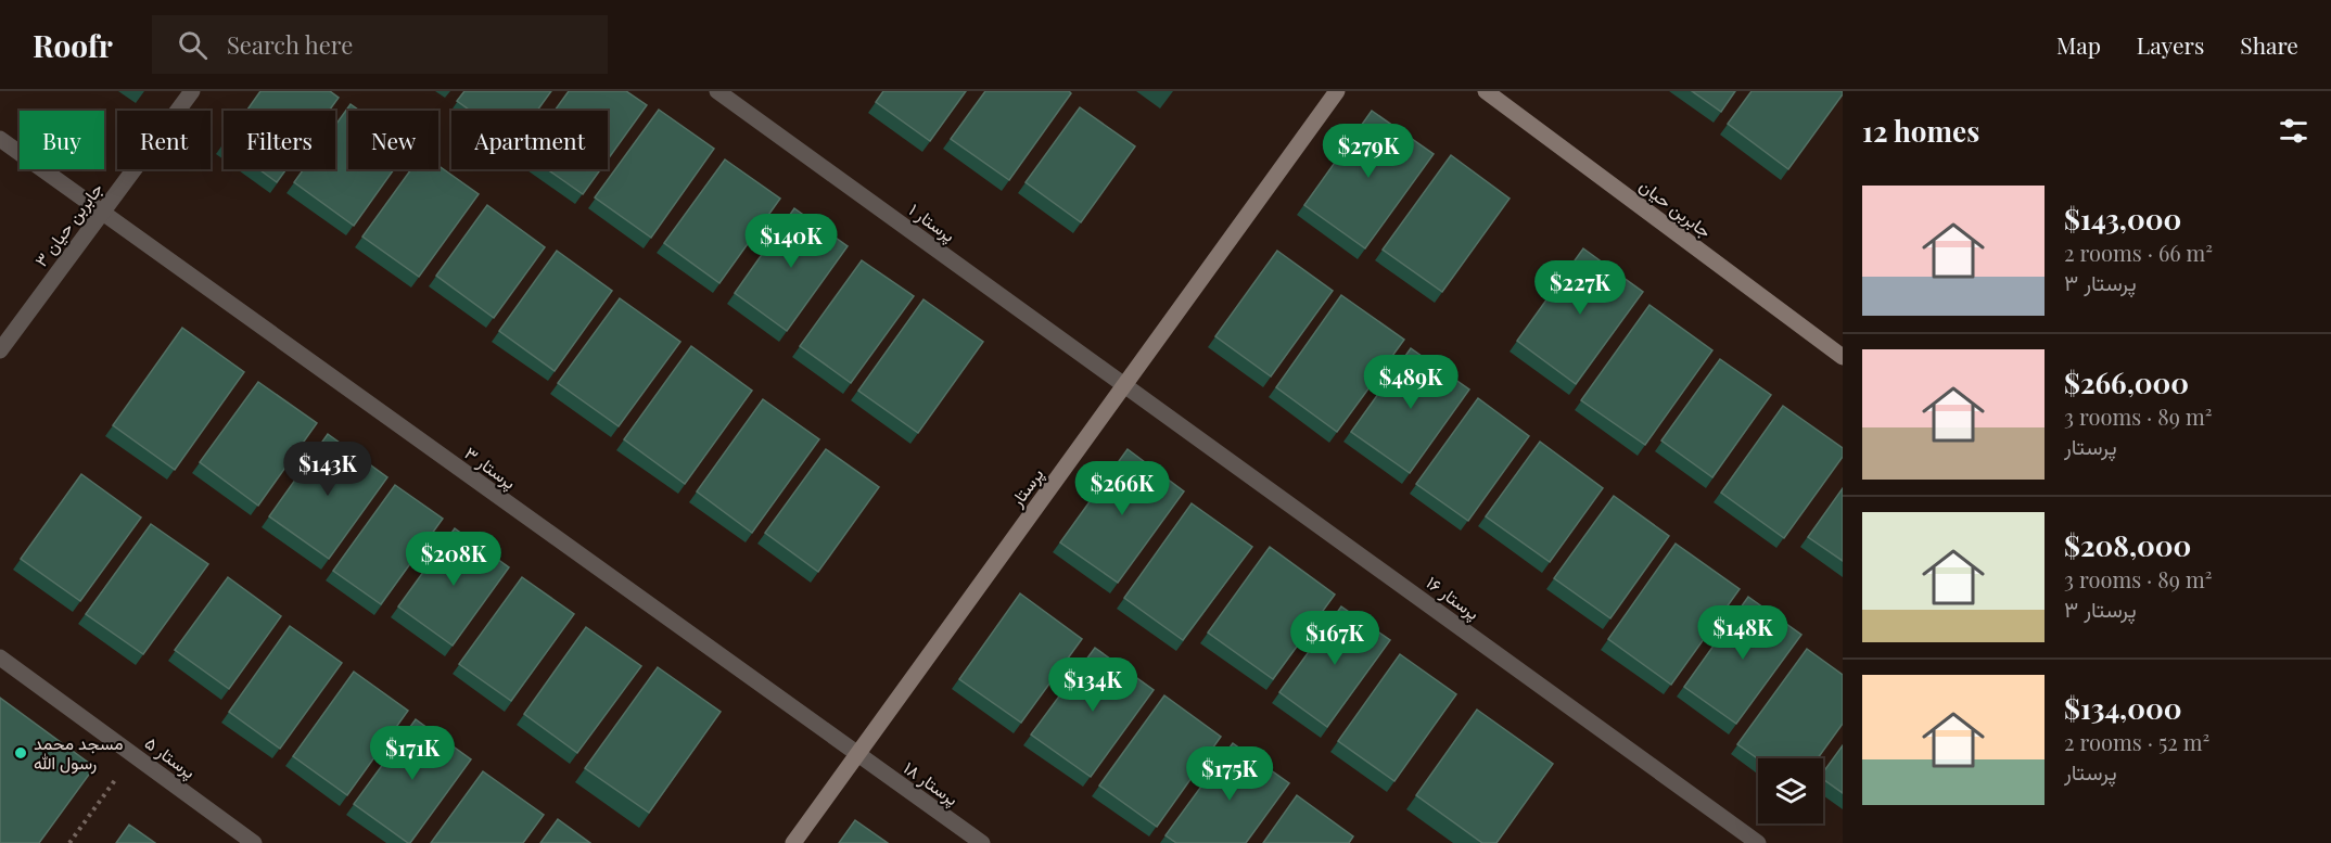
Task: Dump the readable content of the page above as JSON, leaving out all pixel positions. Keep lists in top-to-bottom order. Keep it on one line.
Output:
{"streets":{"street":["جابربن حیان","پرستار ۱","جابربن حیان ۳","پرستار ۳","پرستار","پرستار ۱۶","پرستار ۵","پرستار ۱۸"]},"crossings":[["پرستار ۱","پرستار"],["پرستار ۱","پرستار ۱۶"],["جابربن حیان ۳","پرستار ۳"],["پرستار ۳","پرستار"],["پرستار ۳","پرستار ۱۸"],["پرستار","پرستار ۱۶"],["پرستار","پرستار ۱۸"]],"places":["مسجد محمد رسول الله"],"page":{"header":"Roofr","search":"Search here","nav":["Map","Layers","Share"],"heading":"12 homes","chip":["Buy","Rent","Filters","New","Apartment"],"price":["$279K","$140K","$227K","$489K","$143K","$266K","$208K","$148K","$167K","$134K","$171K","$175K"],"list":[{"name":"$143,000","note":"2 rooms · 66 m² · پرستار ۳"},{"name":"$266,000","note":"3 rooms · 89 m² · پرستار"},{"name":"$208,000","note":"3 rooms · 89 m² · پرستار ۳"},{"name":"$134,000","note":"2 rooms · 52 m² · پرستار"}]}}
